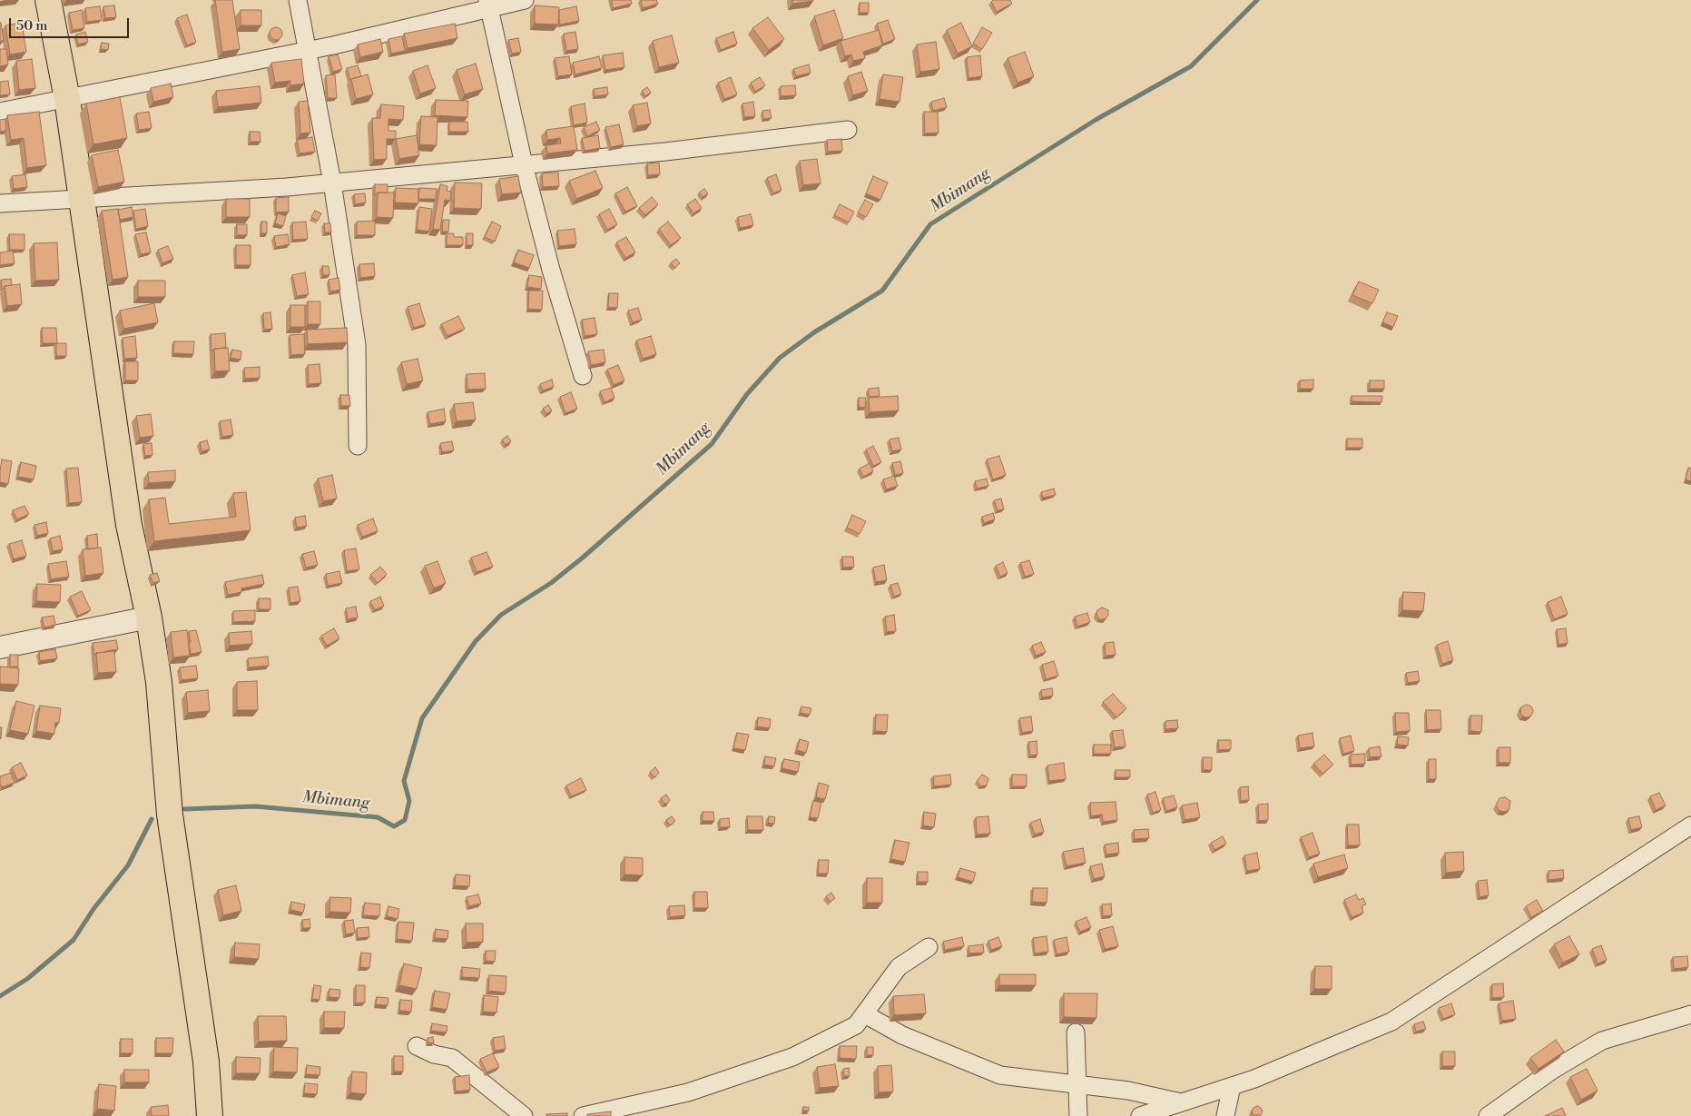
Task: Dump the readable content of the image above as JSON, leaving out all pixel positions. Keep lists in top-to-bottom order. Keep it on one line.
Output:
{"water":["Mbimang"],"scale_bar":"50 m"}
